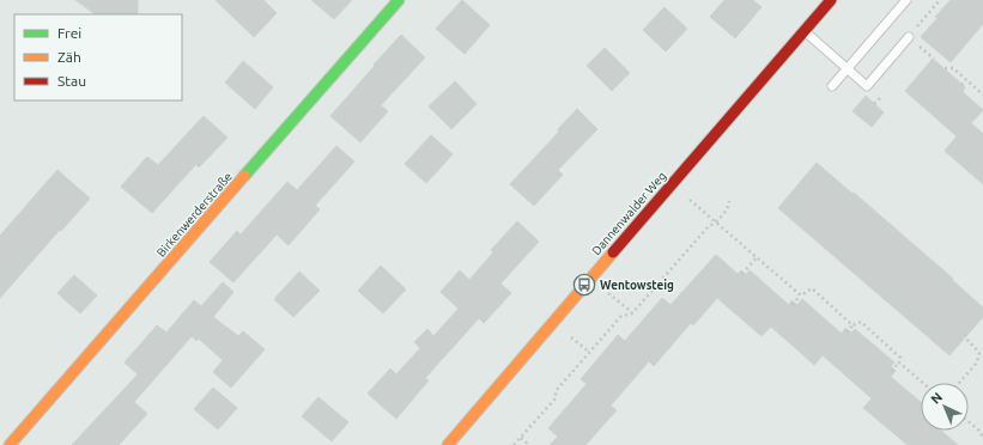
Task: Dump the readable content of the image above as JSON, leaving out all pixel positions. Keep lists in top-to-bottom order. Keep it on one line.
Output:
{"streets":{"street":["Dannenwalder Weg","Birkenwerderstraße"]},"places":{"bus stop":["Wentowsteig"]},"legend":["Frei","Zäh","Stau"],"north":"top left"}
